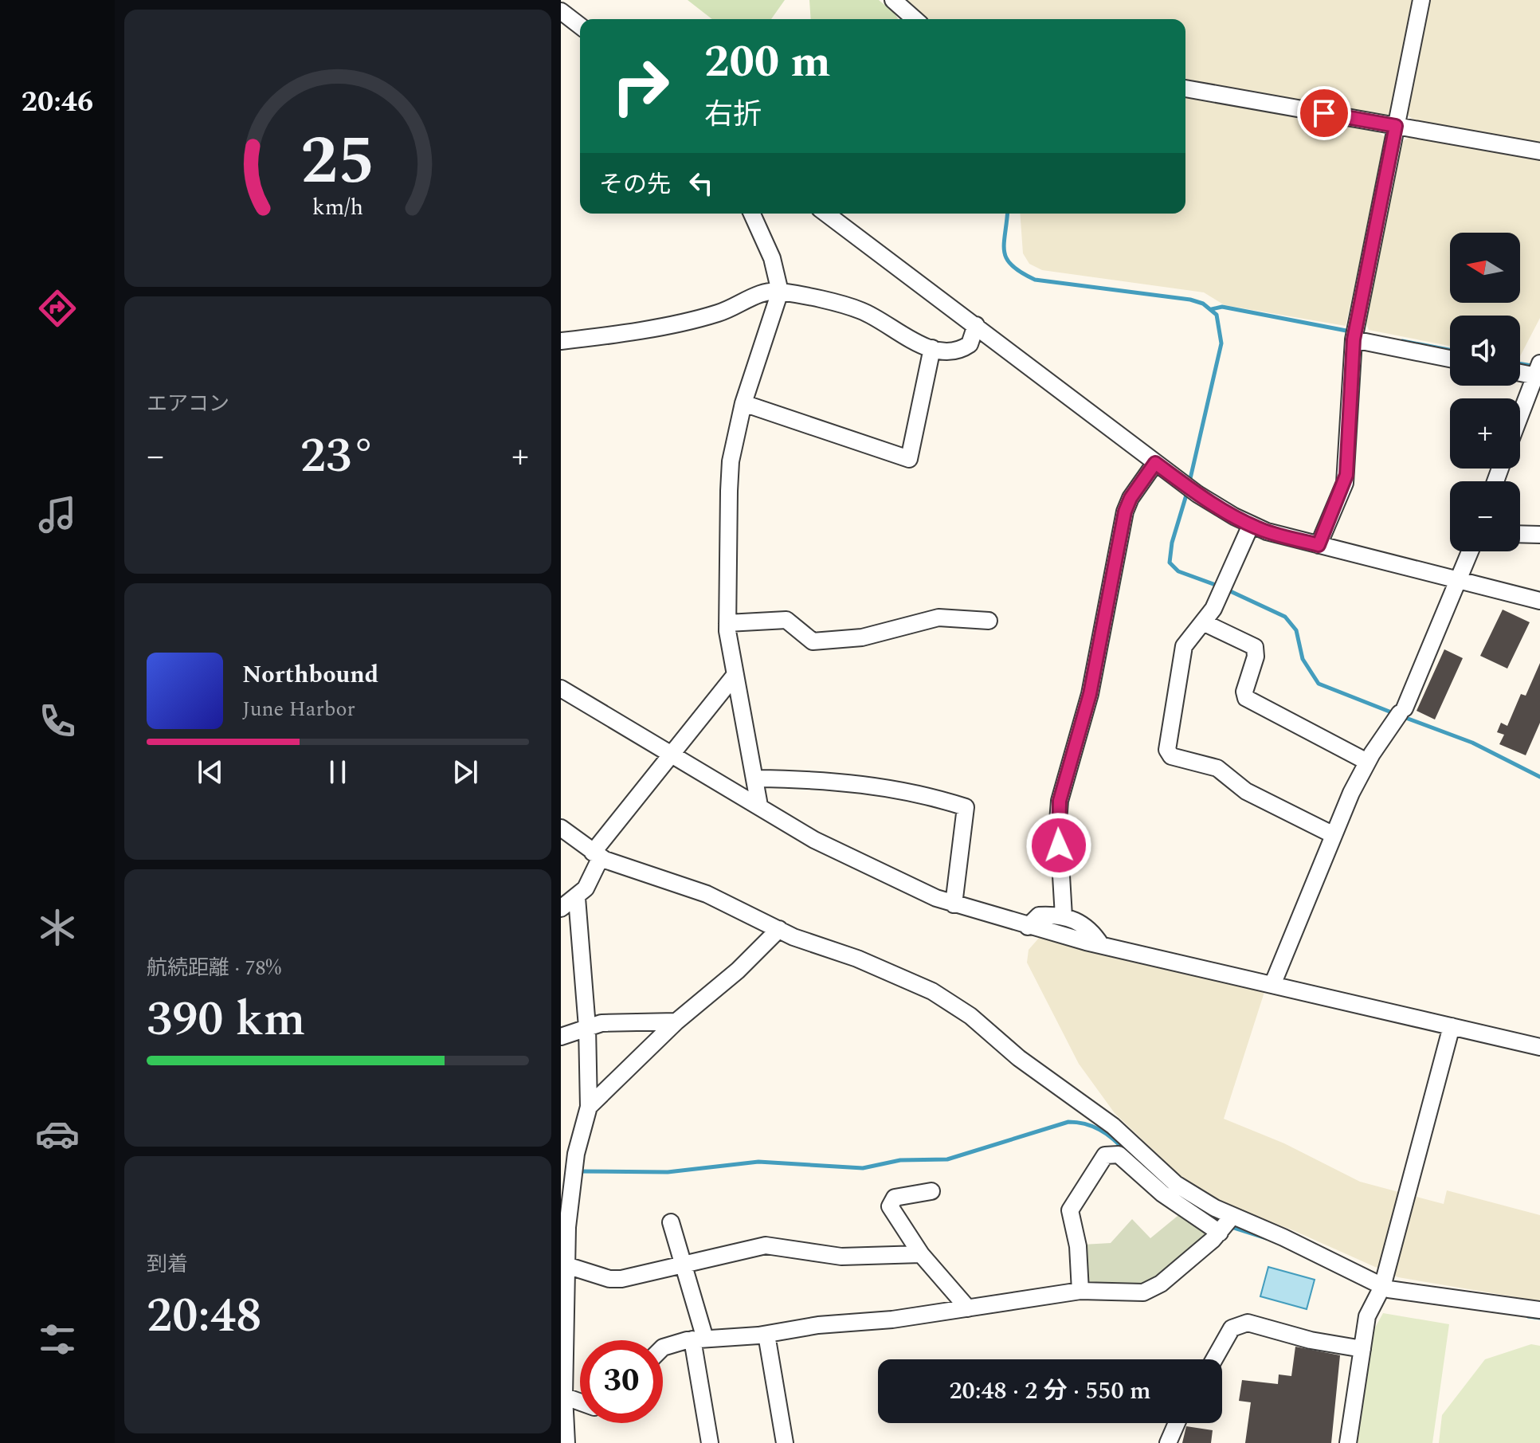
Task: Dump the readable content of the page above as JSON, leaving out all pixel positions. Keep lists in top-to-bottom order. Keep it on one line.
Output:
{"north":"left","page":{"tabs":"20:46","turn":["200 m","右折"],"then":"その先","map_buttons":["+","−"],"tile":["エアコン",["航続距離 · 78%","390 km"],["到着","20:48"]],"heat":["−","23°","+"],"song":["Northbound","June Harbor"],"limit":"30","trip":"20:48 · 2 分 · 550 m","gauge":["25","km/h"]}}
